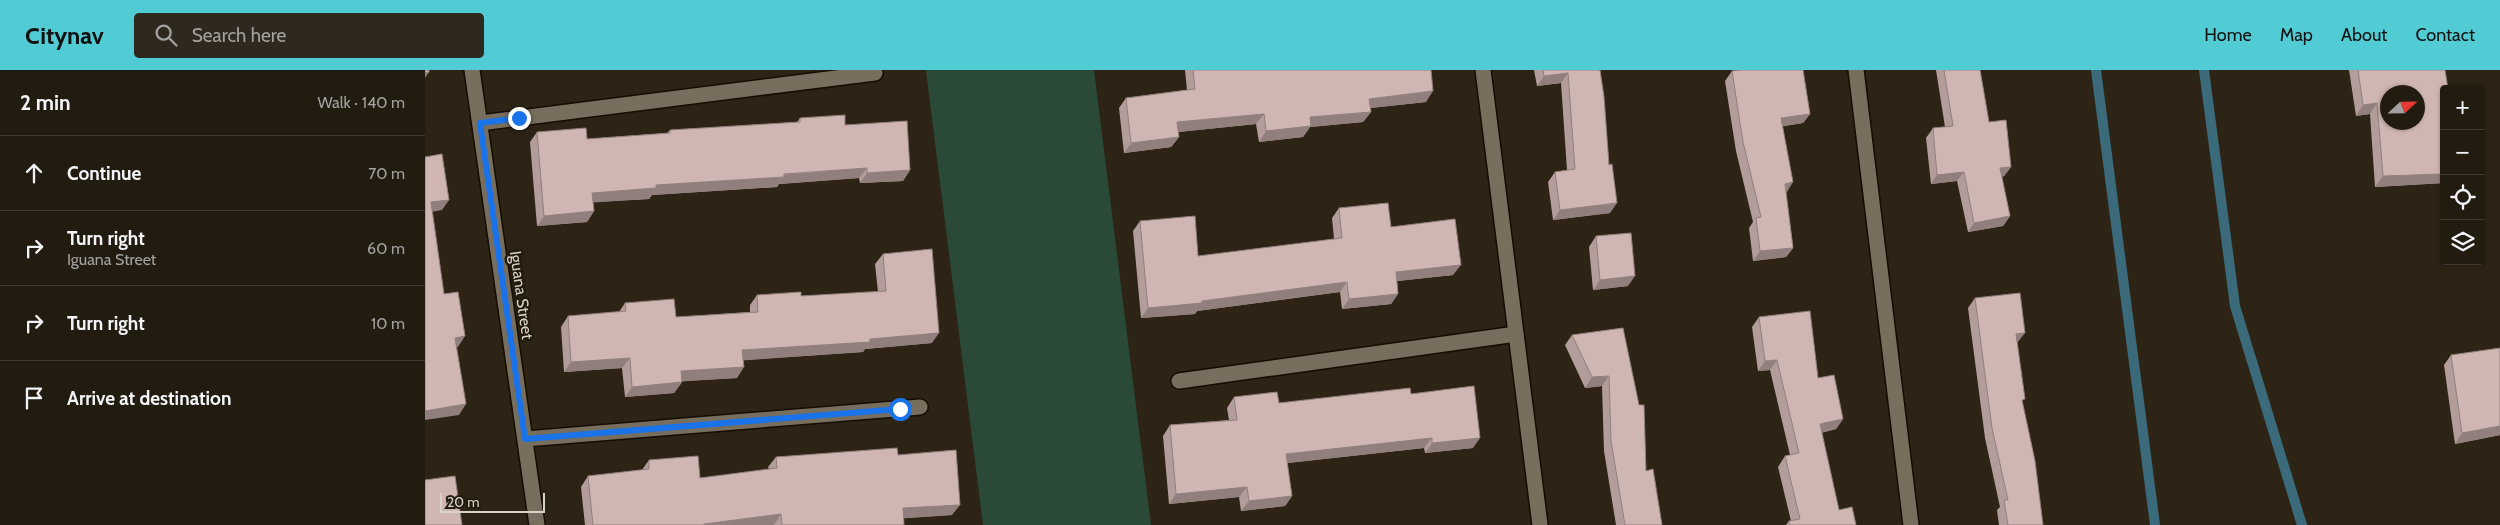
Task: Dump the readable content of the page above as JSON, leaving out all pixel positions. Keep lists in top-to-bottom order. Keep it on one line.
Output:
{"streets":{"street":["Iguana Street"]},"scale_bar":"20 m","north":"right","page":{"header":"Citynav","search":"Search here","nav":["Home","Map","About","Contact"],"heading":["2 min","Walk · 140 m"],"map_buttons":["+","−"],"list":[["Continue","70 m"],["Turn right","Iguana Street","60 m"],["Turn right","10 m"],"Arrive at destination"],"scale":"20 m"}}
